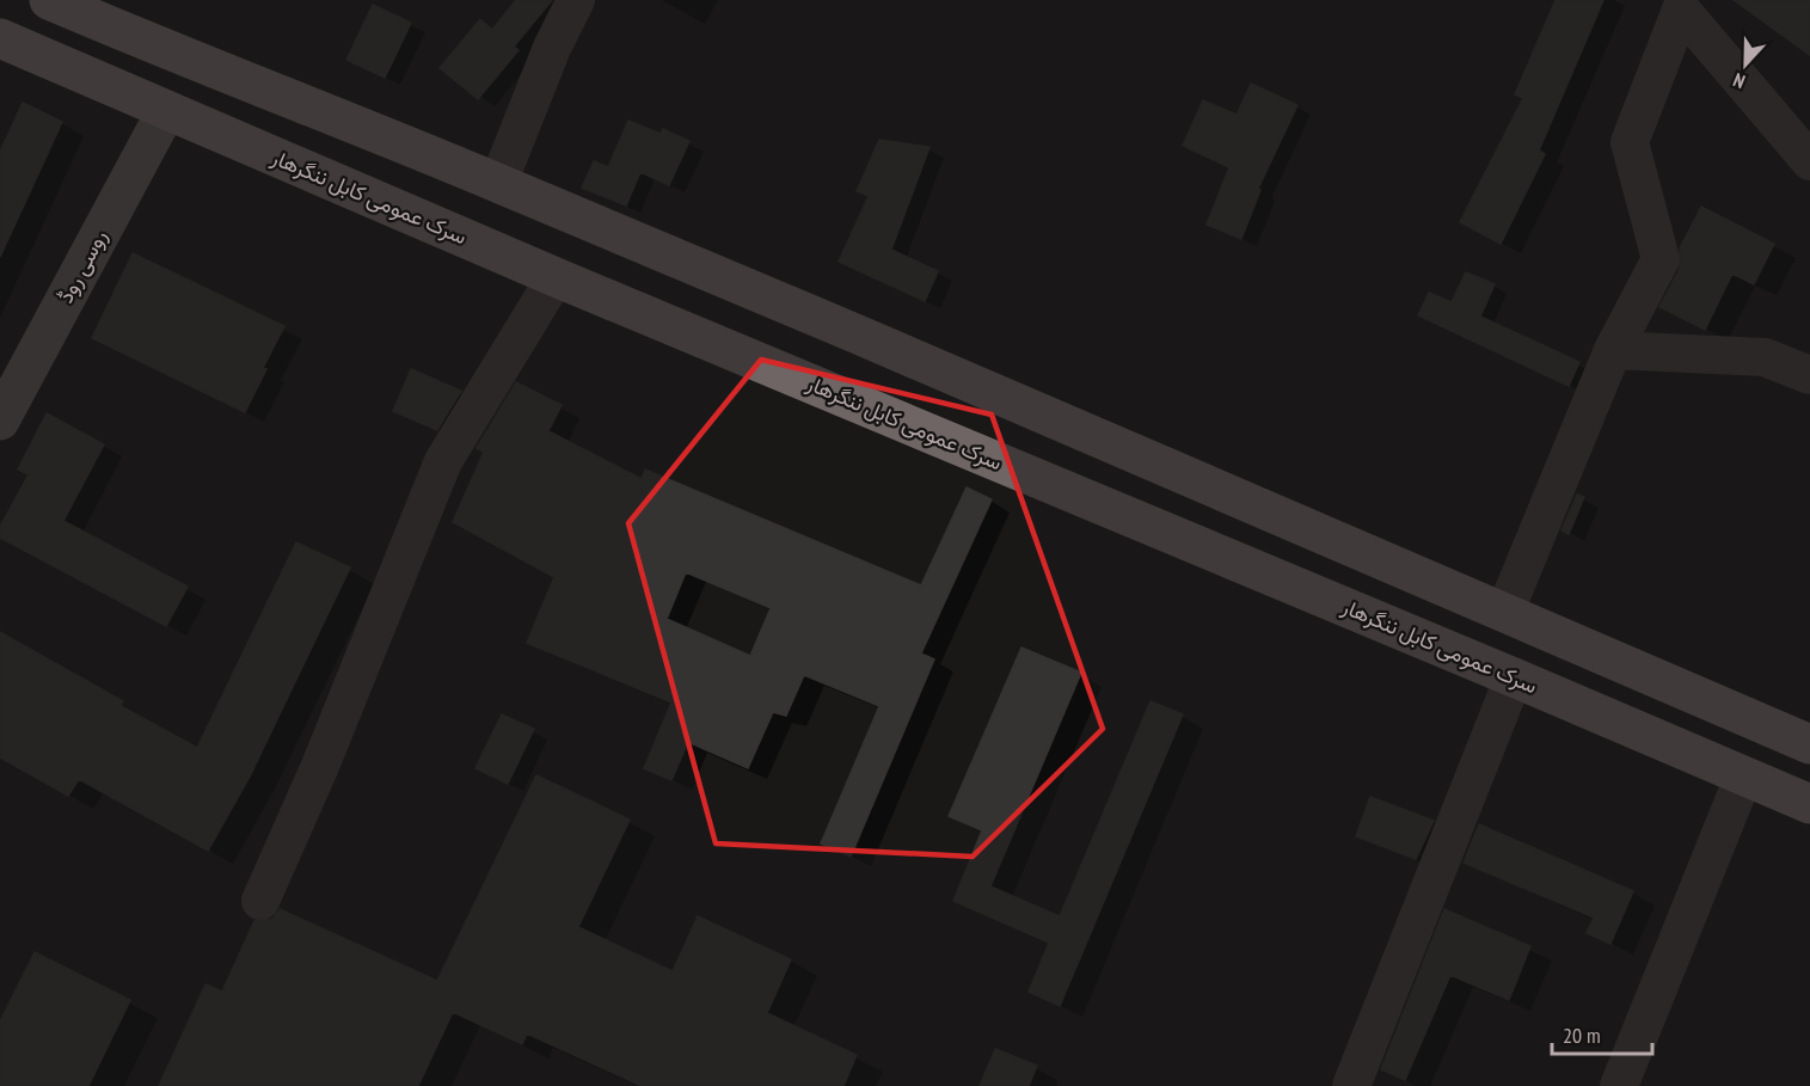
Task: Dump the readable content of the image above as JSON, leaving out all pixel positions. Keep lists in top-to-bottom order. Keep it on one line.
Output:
{"streets":{"highway":["سرک عمومی کابل ننگرهار"],"main road":["روسی روڈ"]},"crossings":[["سرک عمومی کابل ننگرهار","روسی روڈ"]],"scale_bar":"20 m","north":"bottom"}
